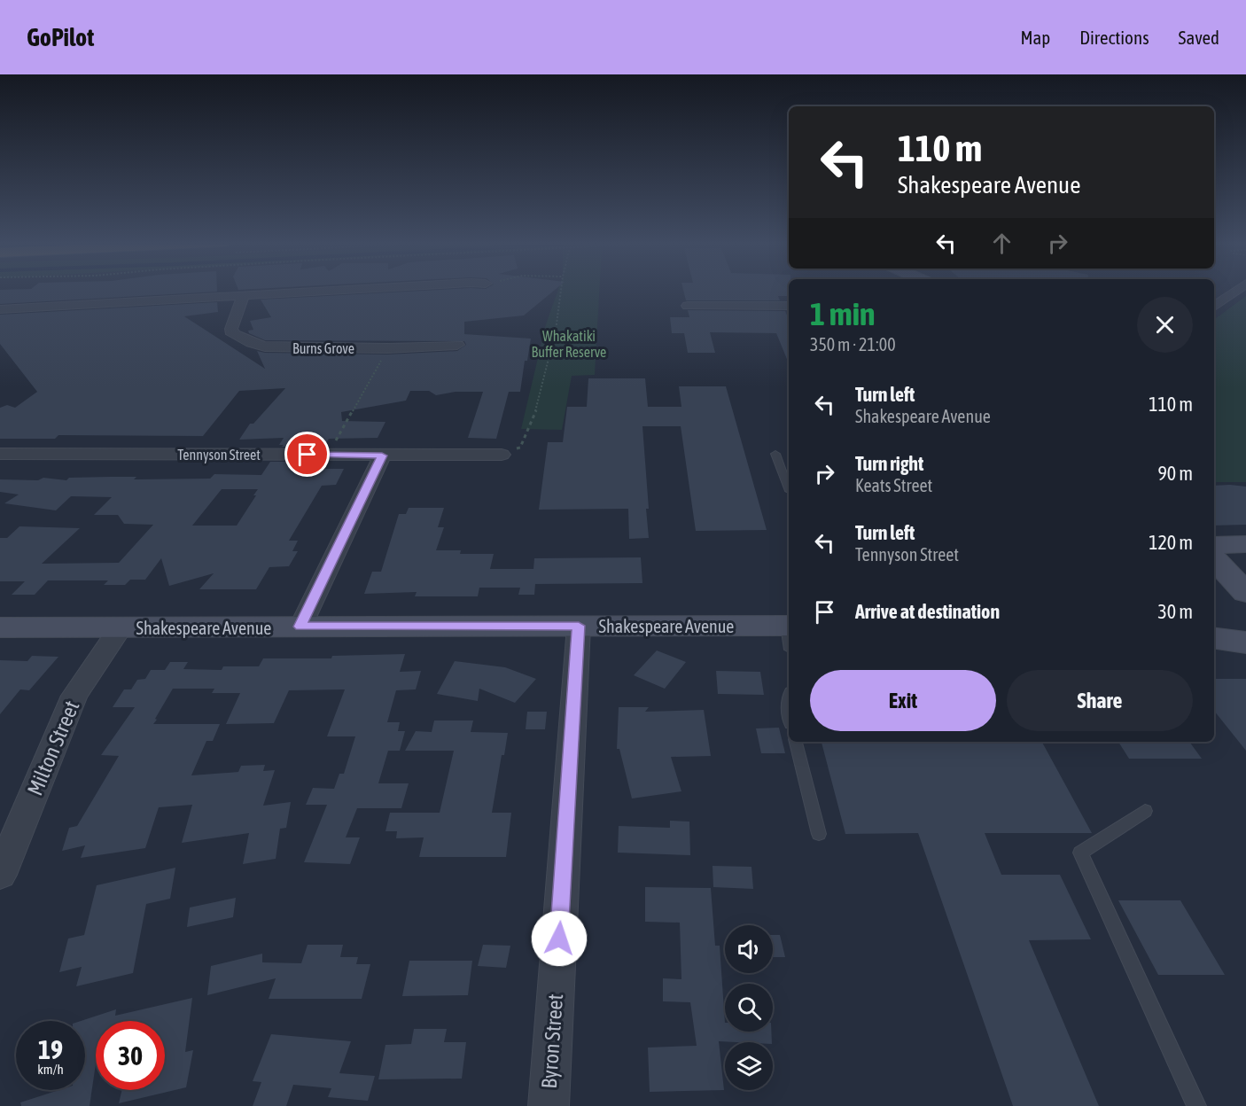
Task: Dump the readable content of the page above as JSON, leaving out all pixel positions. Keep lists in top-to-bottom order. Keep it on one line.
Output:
{"streets":{"street":["Burns Grove","Tennyson Street","Shakespeare Avenue","Milton Street","Byron Street"]},"crossings":[["Shakespeare Avenue","Milton Street"],["Shakespeare Avenue","Byron Street"]],"parks":["Whakatiki Buffer Reserve"],"page":{"header":"GoPilot","nav":["Map","Directions","Saved"],"turn":["110 m","Shakespeare Avenue"],"heading":["1 min","350 m · 21:00"],"list":[{"name":"Turn left","note":"Shakespeare Avenue","value":"110 m"},{"name":"Turn right","note":"Keats Street","value":"90 m"},{"name":"Turn left","note":"Tennyson Street","value":"120 m"},{"name":"Arrive at destination","value":"30 m"}],"buttons":["Exit","Share"],"speed":"19 km/h","limit":"30"}}
